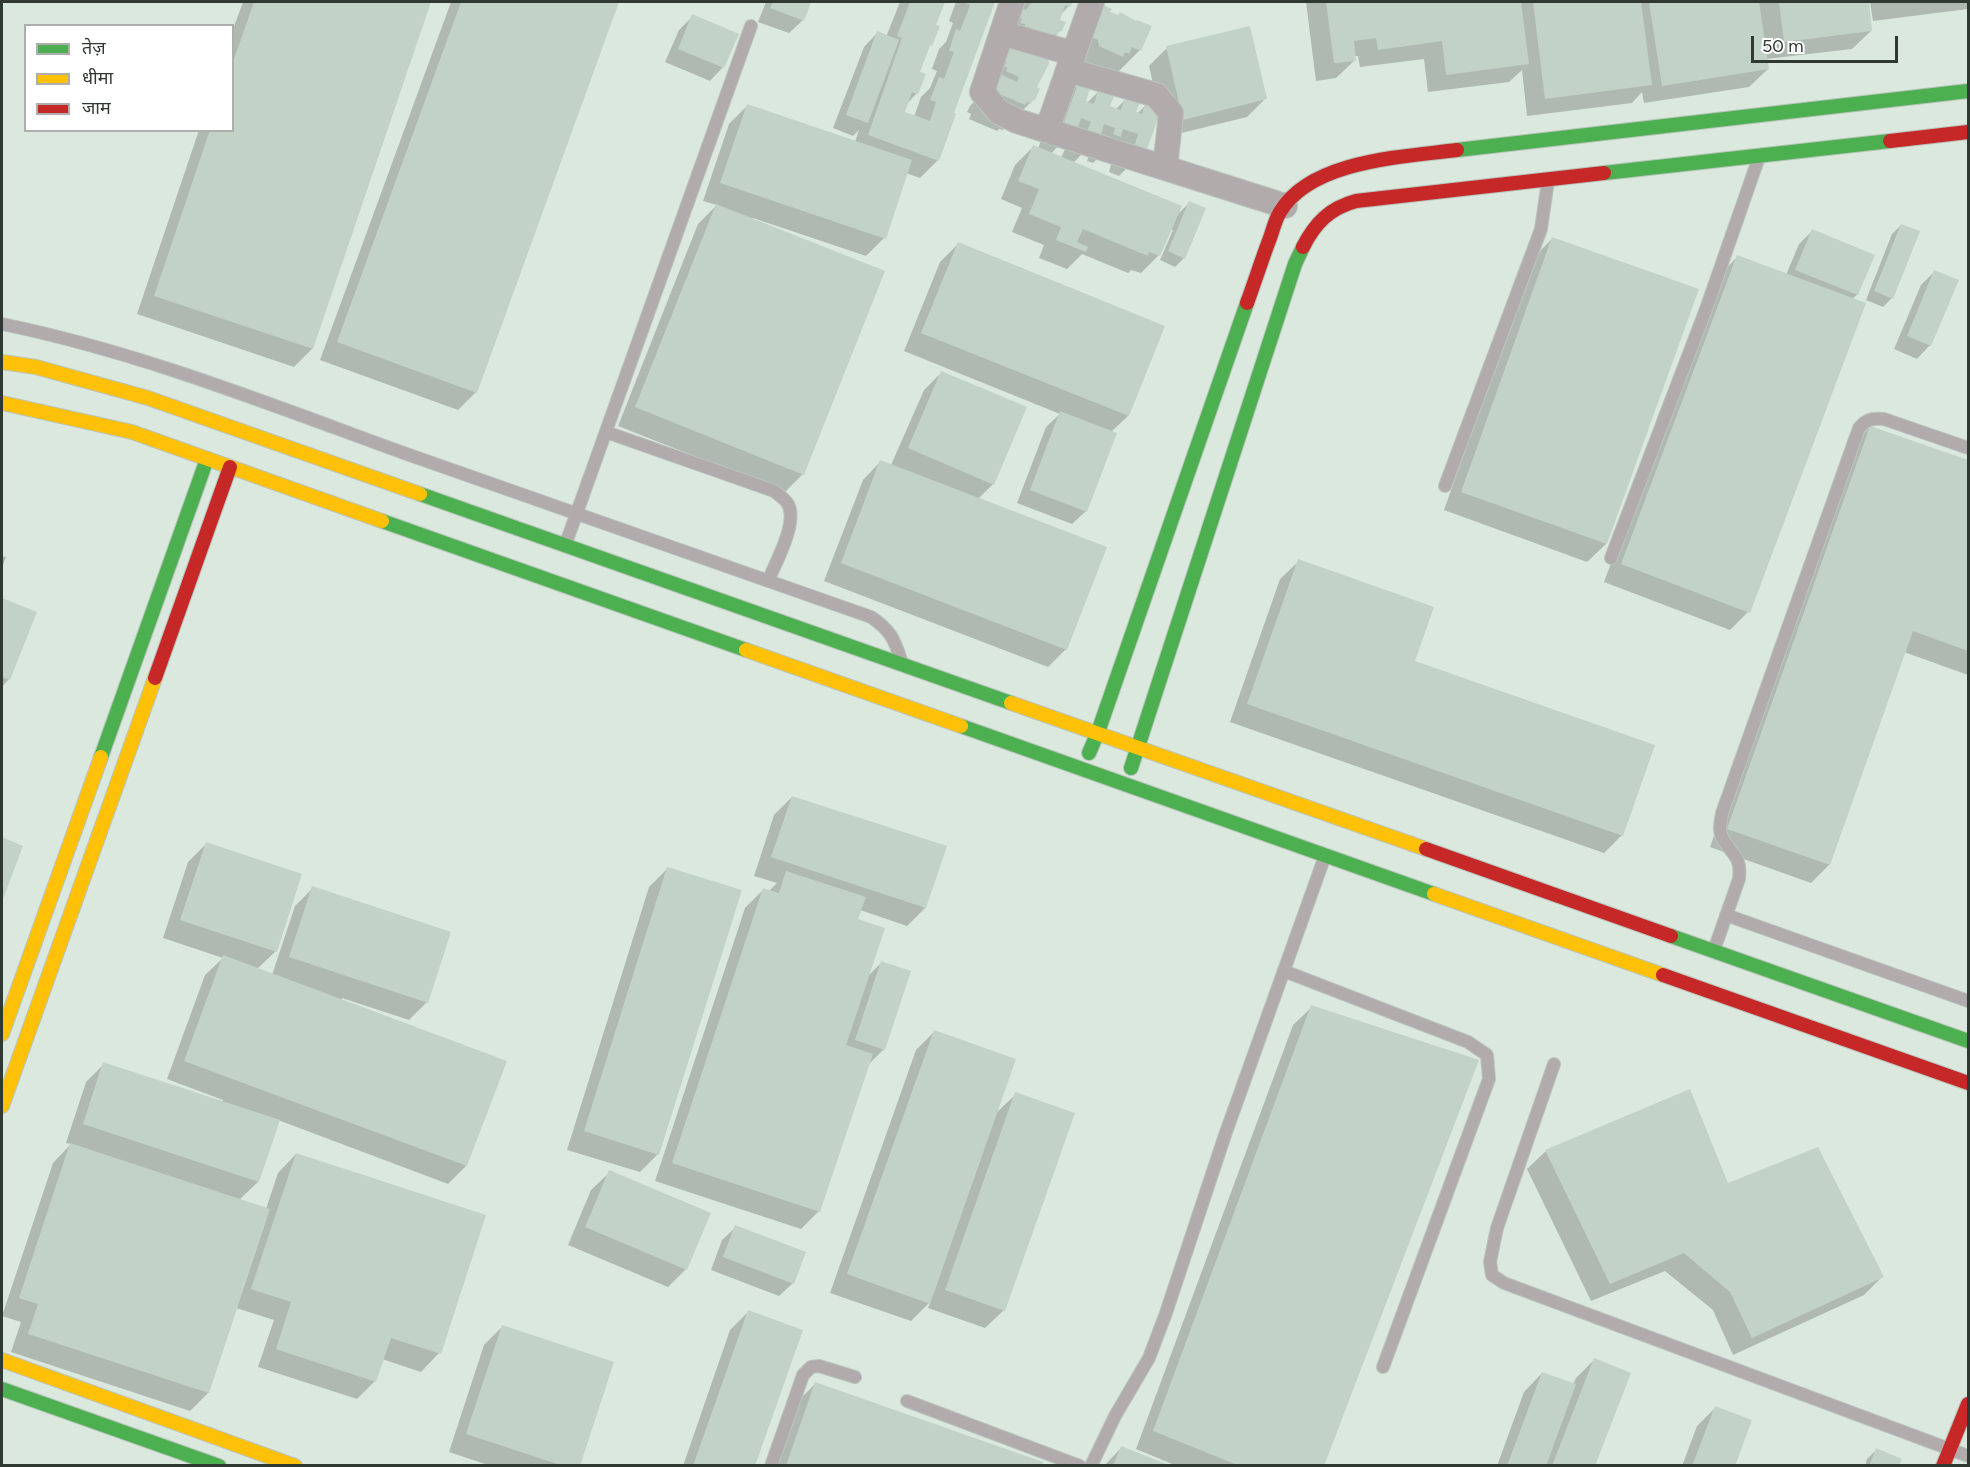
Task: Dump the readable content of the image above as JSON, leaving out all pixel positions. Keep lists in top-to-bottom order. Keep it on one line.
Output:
{"legend":["तेज़","धीमा","जाम"],"scale_bar":"50 m"}
